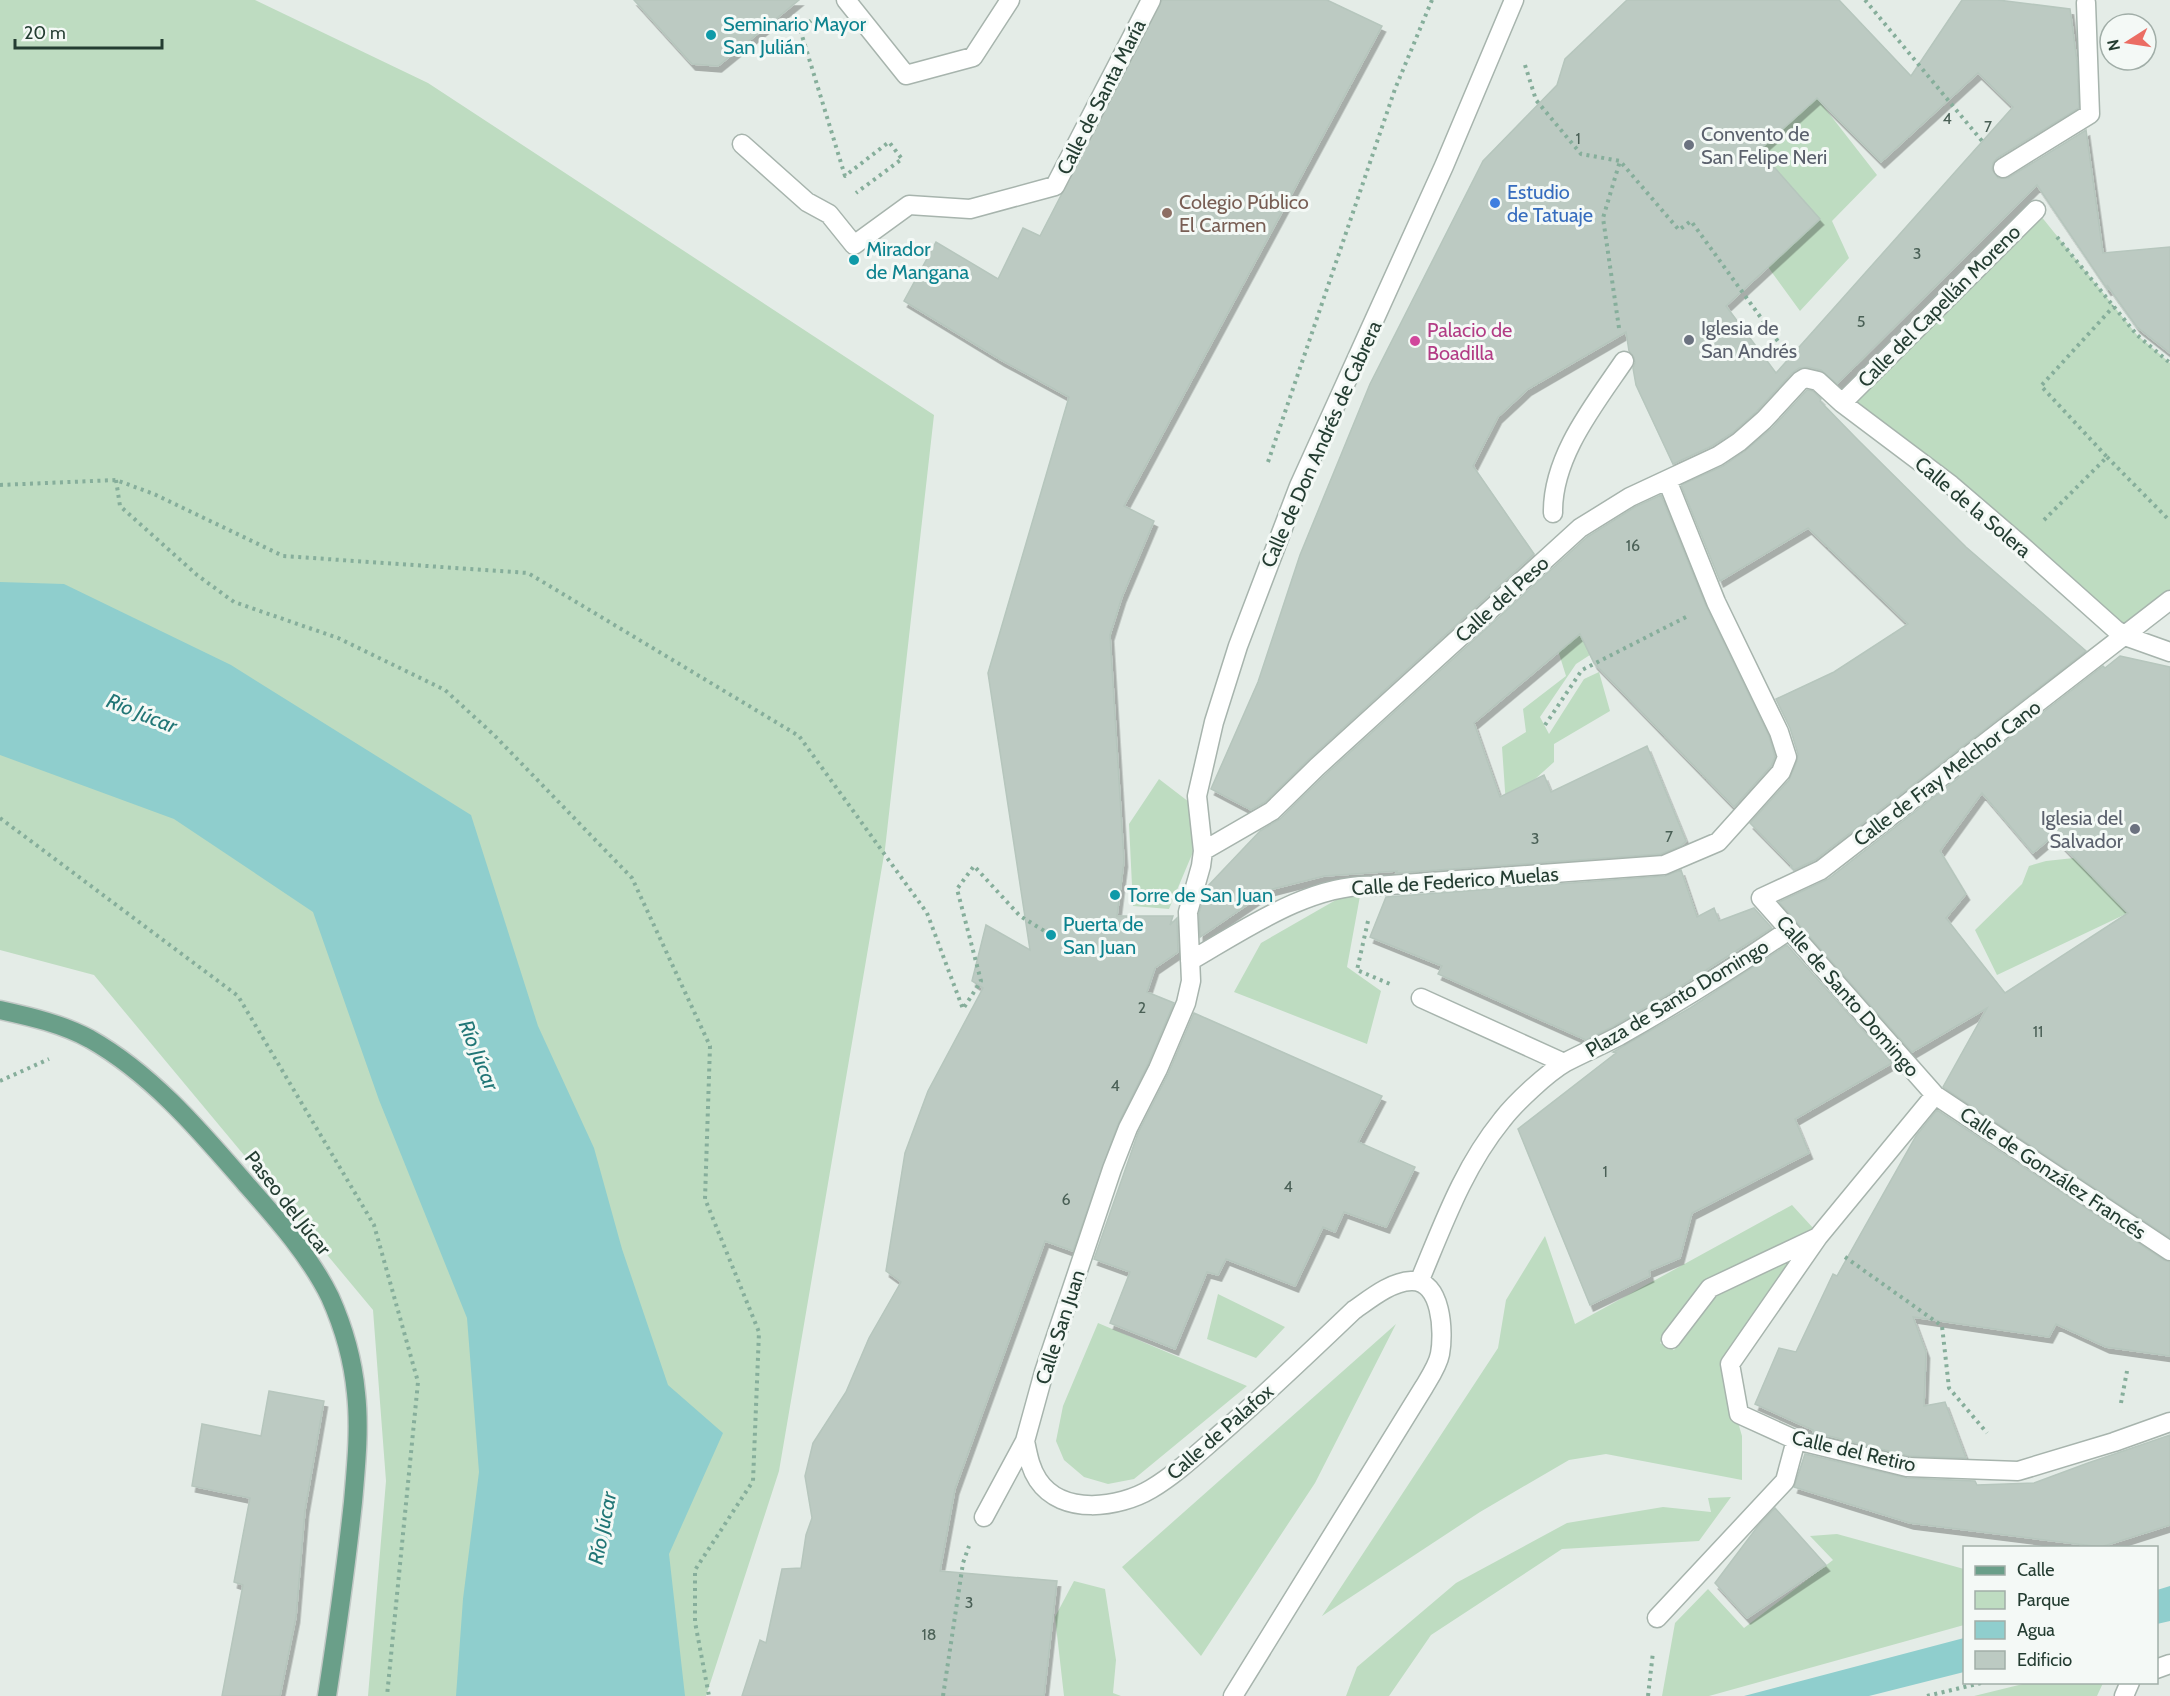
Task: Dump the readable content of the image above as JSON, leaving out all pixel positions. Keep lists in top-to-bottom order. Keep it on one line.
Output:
{"streets":{"main road":["Paseo del Júcar"],"street":["Calle de Santa María","Calle del Capellán Moreno","Calle de Don Andrés de Cabrera","Calle de la Solera","Calle del Peso","Calle de Fray Melchor Cano","Calle de Federico Muelas","Calle de Santo Domingo","Plaza de Santo Domingo","Calle de González Francés","Calle San Juan","Calle de Palafox","Calle del Retiro"]},"crossings":[["Calle del Capellán Moreno","Calle de la Solera"],["Calle de Don Andrés de Cabrera","Calle del Peso"],["Calle de Don Andrés de Cabrera","Calle de Federico Muelas"],["Calle de Don Andrés de Cabrera","Calle San Juan"],["Calle de la Solera","Calle del Peso"],["Calle de la Solera","Calle de Fray Melchor Cano"],["Calle de Fray Melchor Cano","Calle de Santo Domingo"],["Calle de Federico Muelas","Calle San Juan"],["Calle de Santo Domingo","Plaza de Santo Domingo"],["Calle de Santo Domingo","Calle de González Francés"],["Calle de Santo Domingo","Calle del Retiro"],["Calle de González Francés","Calle del Retiro"],["Calle San Juan","Calle de Palafox"]],"water":["Río Júcar"],"places":["Seminario Mayor San Julián","Convento de San Felipe Neri","Estudio de Tatuaje","Colegio Público El Carmen","Mirador de Mangana","Iglesia de San Andrés","Palacio de Boadilla","Iglesia del Salvador","Torre de San Juan","Puerta de San Juan"],"house_numbers":["4","7","1","3","5","16","7","3","2","11","4","1","4","6","3","18"],"legend":["Calle","Parque","Agua","Edificio"],"scale_bar":"20 m","north":"left"}
